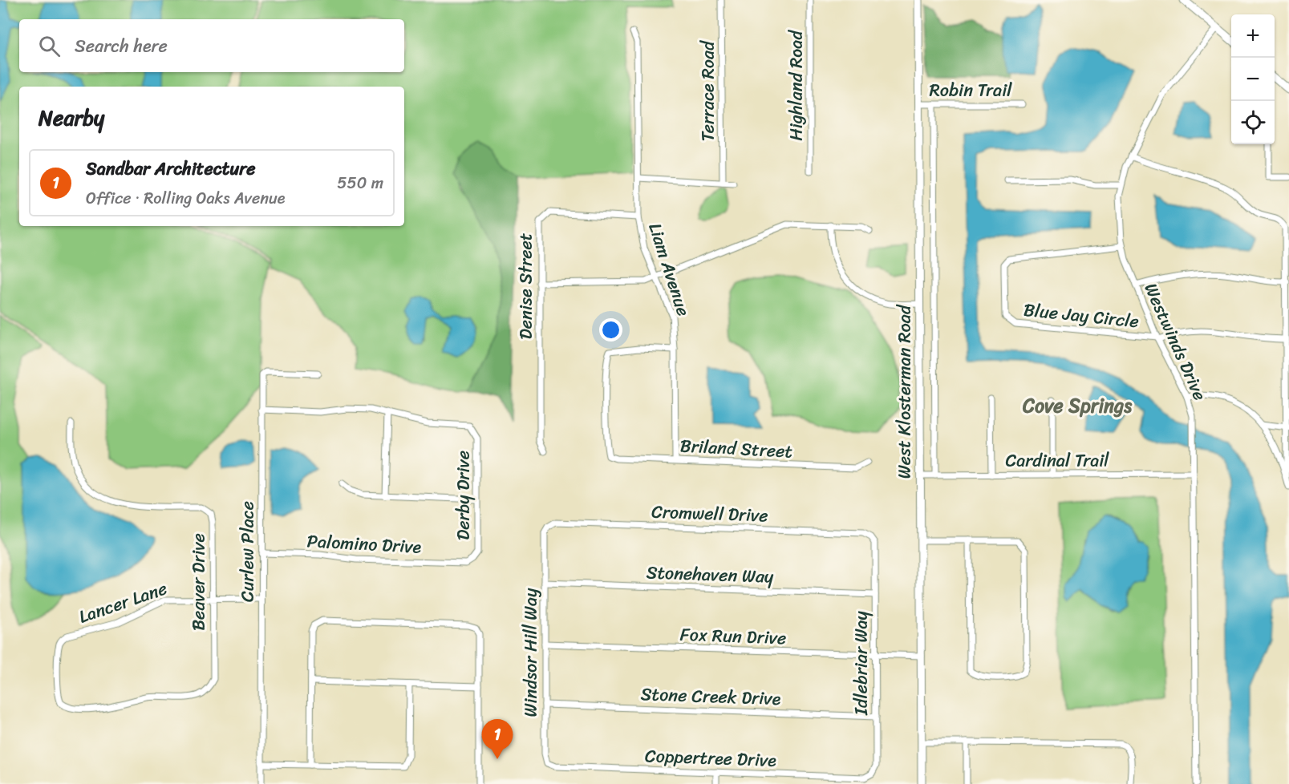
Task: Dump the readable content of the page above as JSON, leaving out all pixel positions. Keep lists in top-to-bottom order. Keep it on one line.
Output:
{"streets":{"street":["Highland Road","Robin Trail","Terrace Road","Liam Avenue","Denise Street","Blue Jay Circle","Westwinds Drive","West Klosterman Road","Briland Street","Cardinal Trail","Derby Drive","Cromwell Drive","Palomino Drive","Curlew Place","Stonehaven Way","Beaver Drive","Lancer Lane","Fox Run Drive","Windsor Hill Way","Idlebriar Way","Stone Creek Drive","Coppertree Drive"]},"crossings":[["Robin Trail","West Klosterman Road"],["Liam Avenue","Denise Street"],["Liam Avenue","Briland Street"],["Blue Jay Circle","Westwinds Drive"],["Westwinds Drive","Cardinal Trail"],["West Klosterman Road","Cardinal Trail"],["West Klosterman Road","Fox Run Drive"],["Derby Drive","Palomino Drive"],["Cromwell Drive","Windsor Hill Way"],["Cromwell Drive","Idlebriar Way"],["Palomino Drive","Curlew Place"],["Curlew Place","Lancer Lane"],["Stonehaven Way","Windsor Hill Way"],["Stonehaven Way","Idlebriar Way"],["Beaver Drive","Lancer Lane"],["Fox Run Drive","Windsor Hill Way"],["Fox Run Drive","Idlebriar Way"],["Windsor Hill Way","Stone Creek Drive"],["Windsor Hill Way","Coppertree Drive"],["Idlebriar Way","Stone Creek Drive"],["Idlebriar Way","Coppertree Drive"]],"districts":["Cove Springs"],"page":{"map_buttons":["+","−"],"search":"Search here","heading":"Nearby","list":[{"mark":"1","name":"Sandbar Architecture","note":"Office · Rolling Oaks Avenue","value":"550 m"}],"pins":"1"}}
